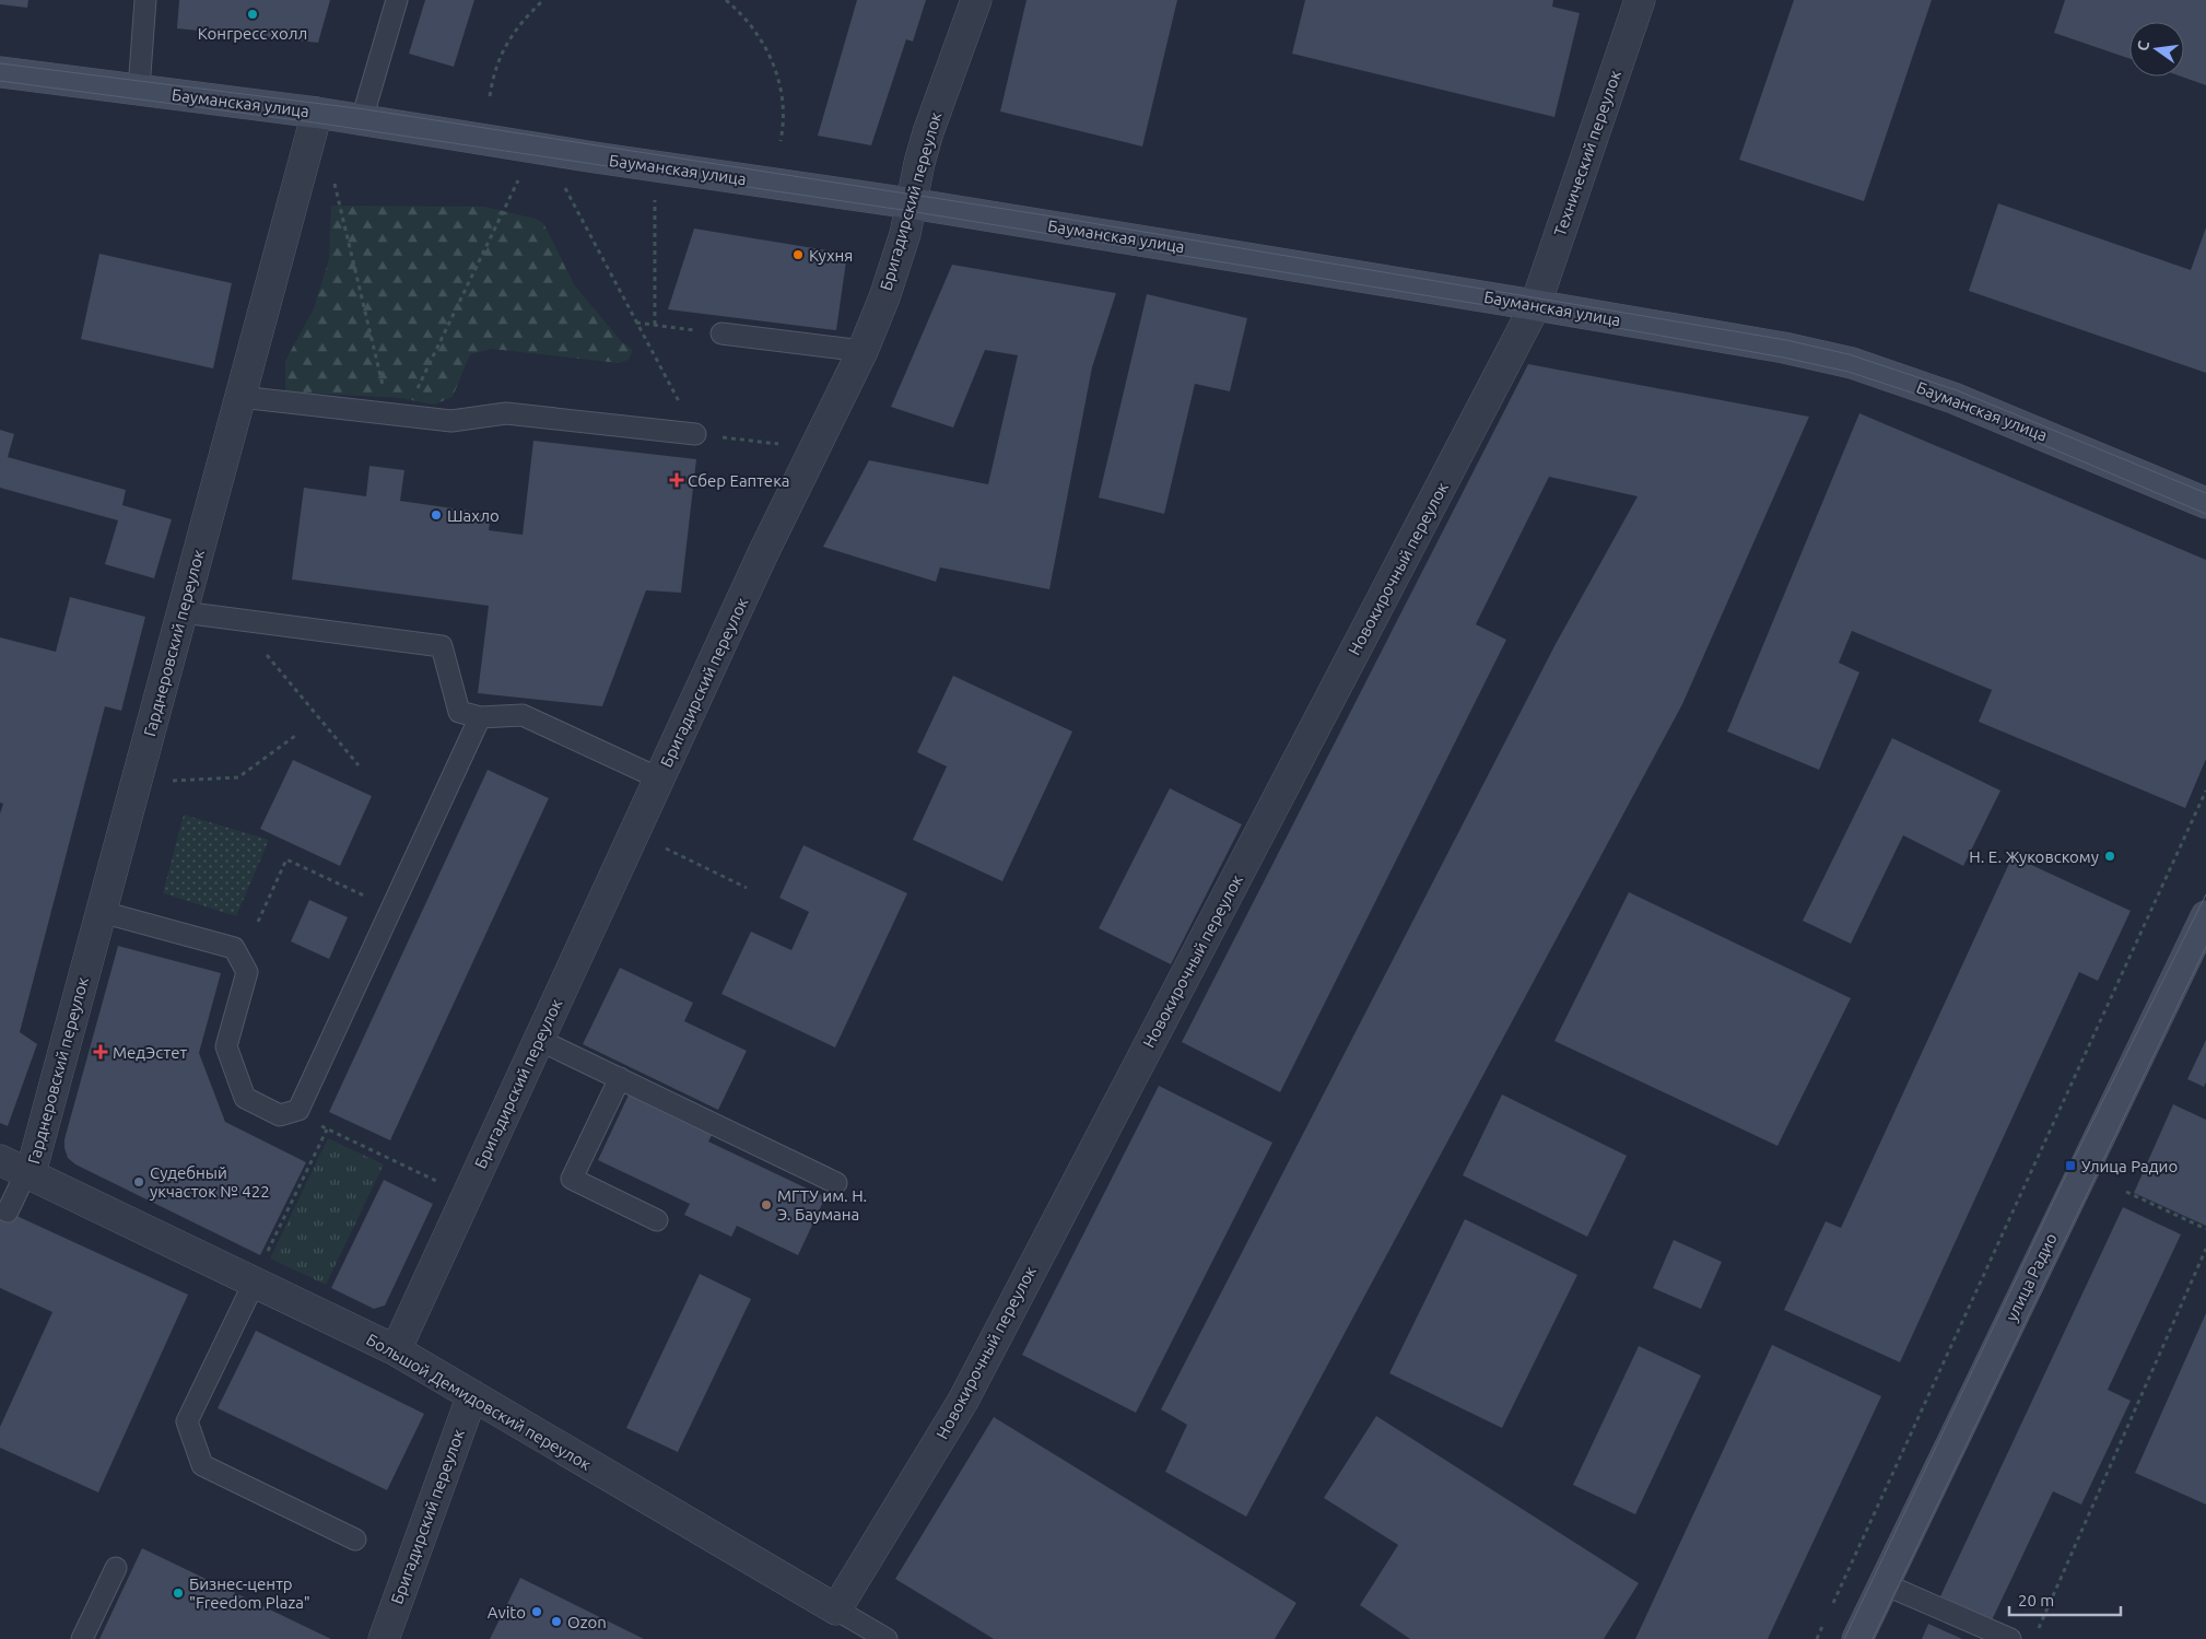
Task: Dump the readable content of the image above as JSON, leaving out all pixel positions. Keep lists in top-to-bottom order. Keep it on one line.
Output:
{"streets":{"street":["Бауманская улица","Технический переулок","Бригадирский переулок","Новокирочный переулок","Гарднеровский переулок","улица Радио","Большой Демидовский переулок"]},"crossings":[["Бауманская улица","Технический переулок"],["Бауманская улица","Бригадирский переулок"],["Бауманская улица","Новокирочный переулок"],["Бауманская улица","Гарднеровский переулок"],["Технический переулок","Новокирочный переулок"],["Бригадирский переулок","Большой Демидовский переулок"],["Новокирочный переулок","Большой Демидовский переулок"],["Гарднеровский переулок","Большой Демидовский переулок"]],"places":{"other":["Конгресс холл","Кухня","Шахло","Н. Е. Жуковскому","Судебный укчасток № 422","МГТУ им. Н. Э. Баумана","Бизнес-центр \"Freedom Plaza\"","Avito","Ozon"],"health":["Сбер Еаптека","МедЭстет"],"transit":["Улица Радио"]},"scale_bar":"20 m","north":"left"}
